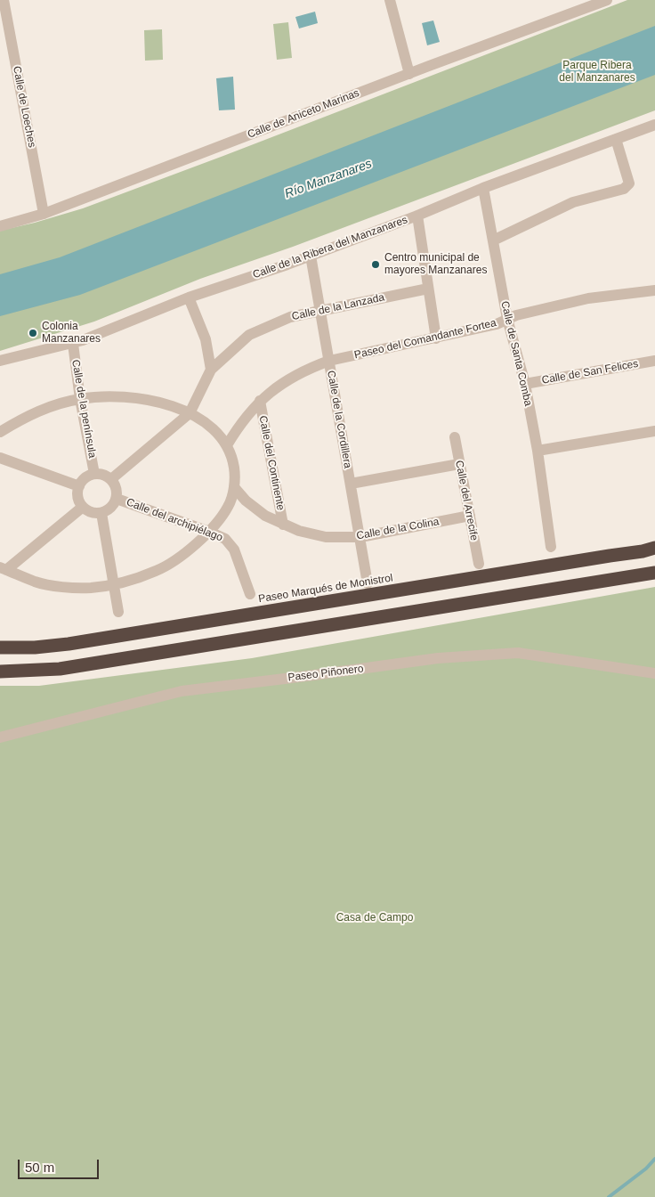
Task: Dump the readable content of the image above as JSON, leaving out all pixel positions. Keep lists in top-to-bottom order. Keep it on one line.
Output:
{"streets":{"highway":["Paseo Marqués de Monistrol"],"street":["Calle de Loeches","Calle de Aniceto Marinas","Calle de la Ribera del Manzanares","Calle de la Lanzada","Paseo del Comandante Fortea","Calle de Santa Comba","Calle de San Felices","Calle de la península","Calle de la Cordillera","Calle del Continente","Calle del Arrecife","Calle del archipiélago","Calle de la Colina","Paseo Piñonero"]},"crossings":[["Calle de Loeches","Calle de Aniceto Marinas"],["Calle de la Ribera del Manzanares","Calle de Santa Comba"],["Calle de la Ribera del Manzanares","Calle de la península"],["Calle de la Ribera del Manzanares","Calle de la Cordillera"],["Calle de la Lanzada","Calle de la península"],["Calle de la Lanzada","Calle de la Cordillera"],["Calle de la Lanzada","Calle del archipiélago"],["Paseo del Comandante Fortea","Calle de Santa Comba"],["Paseo del Comandante Fortea","Calle de la Cordillera"],["Paseo del Comandante Fortea","Calle del Continente"],["Calle de Santa Comba","Calle de San Felices"],["Calle de la península","Calle del archipiélago"],["Calle de la Cordillera","Calle de la Colina"],["Calle del Continente","Calle de la Colina"],["Calle del Arrecife","Calle de la Colina"]],"water":["Río Manzanares"],"parks":["Parque Ribera del Manzanares","Casa de Campo"],"places":["Centro municipal de mayores Manzanares","Colonia Manzanares"],"scale_bar":"50 m"}
